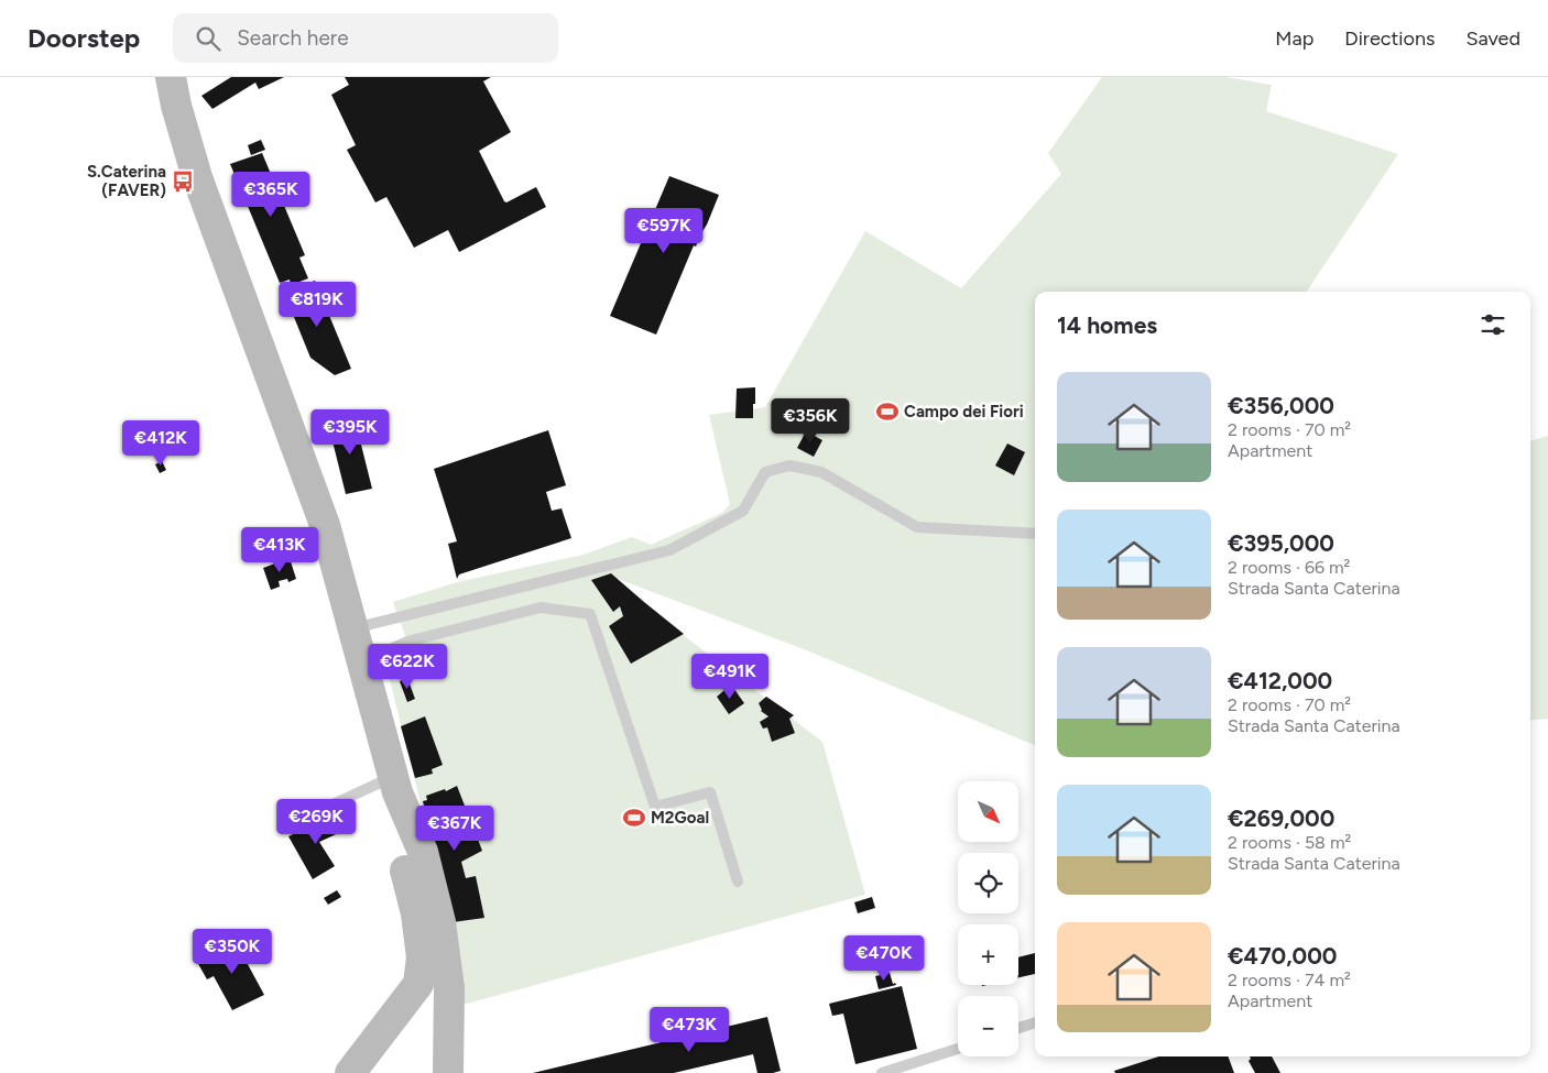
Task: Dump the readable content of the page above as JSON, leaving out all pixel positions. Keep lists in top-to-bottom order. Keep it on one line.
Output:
{"places":{"bus stop":["S.Caterina (FAVER)"],"sports":["Campo dei Fiori","M2Goal"]},"north":"bottom right","page":{"header":"Doorstep","search":"Search here","nav":["Map","Directions","Saved"],"price":["€365K","€597K","€819K","€356K","€395K","€412K","€413K","€622K","€491K","€269K","€367K","€350K","€470K","€473K"],"heading":"14 homes","list":[{"name":"€356,000","note":"2 rooms · 70 m² · Apartment"},{"name":"€395,000","note":"2 rooms · 66 m² · Strada Santa Caterina"},{"name":"€412,000","note":"2 rooms · 70 m² · Strada Santa Caterina"},{"name":"€269,000","note":"2 rooms · 58 m² · Strada Santa Caterina"},{"name":"€470,000","note":"2 rooms · 74 m² · Apartment"}],"map_buttons":["+","−"]}}
